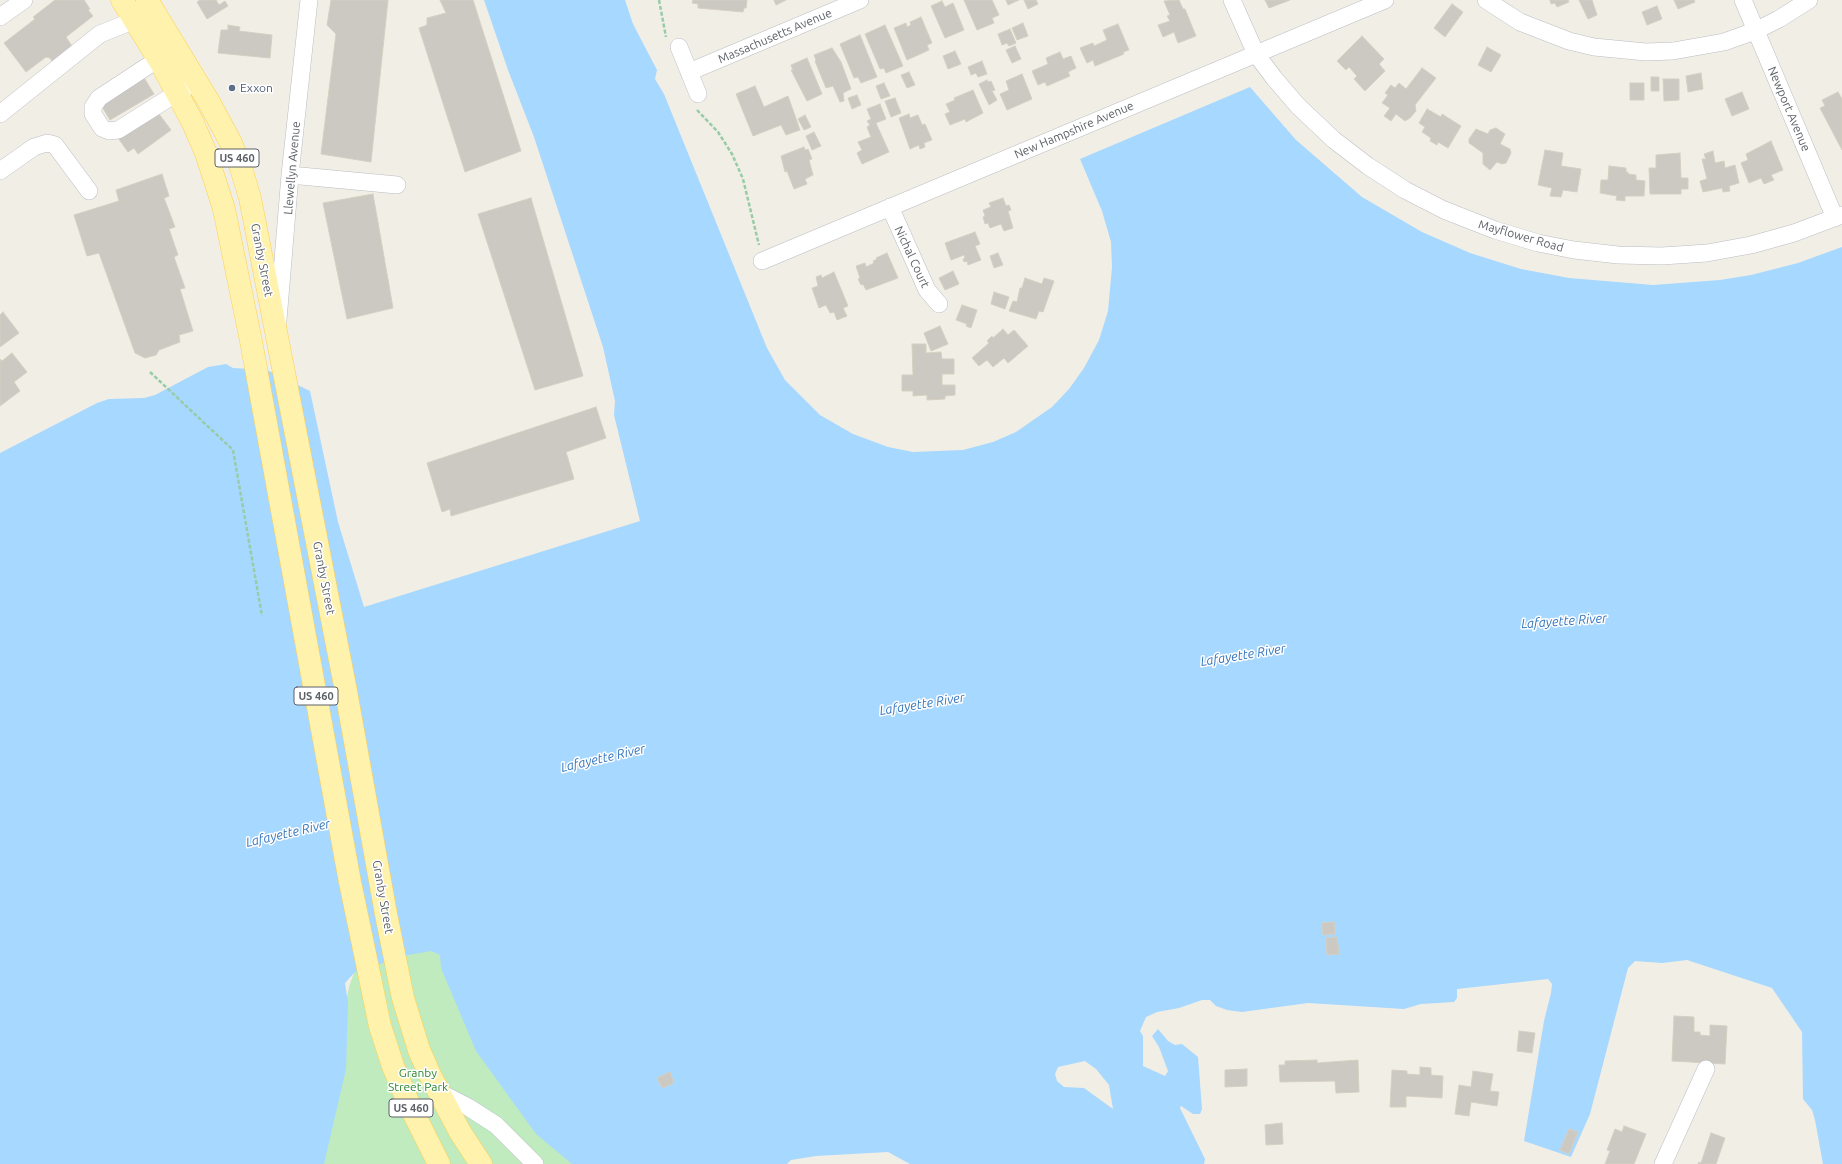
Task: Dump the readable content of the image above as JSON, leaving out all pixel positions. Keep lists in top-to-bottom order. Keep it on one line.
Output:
{"streets":{"main road":["US 460","Granby Street"],"street":["Massachusetts Avenue","Newport Avenue","New Hampshire Avenue","Llewellyn Avenue","Mayflower Road","Nichal Court"]},"crossings":[["Newport Avenue","Mayflower Road"],["New Hampshire Avenue","Mayflower Road"],["New Hampshire Avenue","Nichal Court"],["Llewellyn Avenue","Granby Street"]],"water":["Lafayette River"],"parks":["Granby Street Park"],"places":["Exxon"]}
